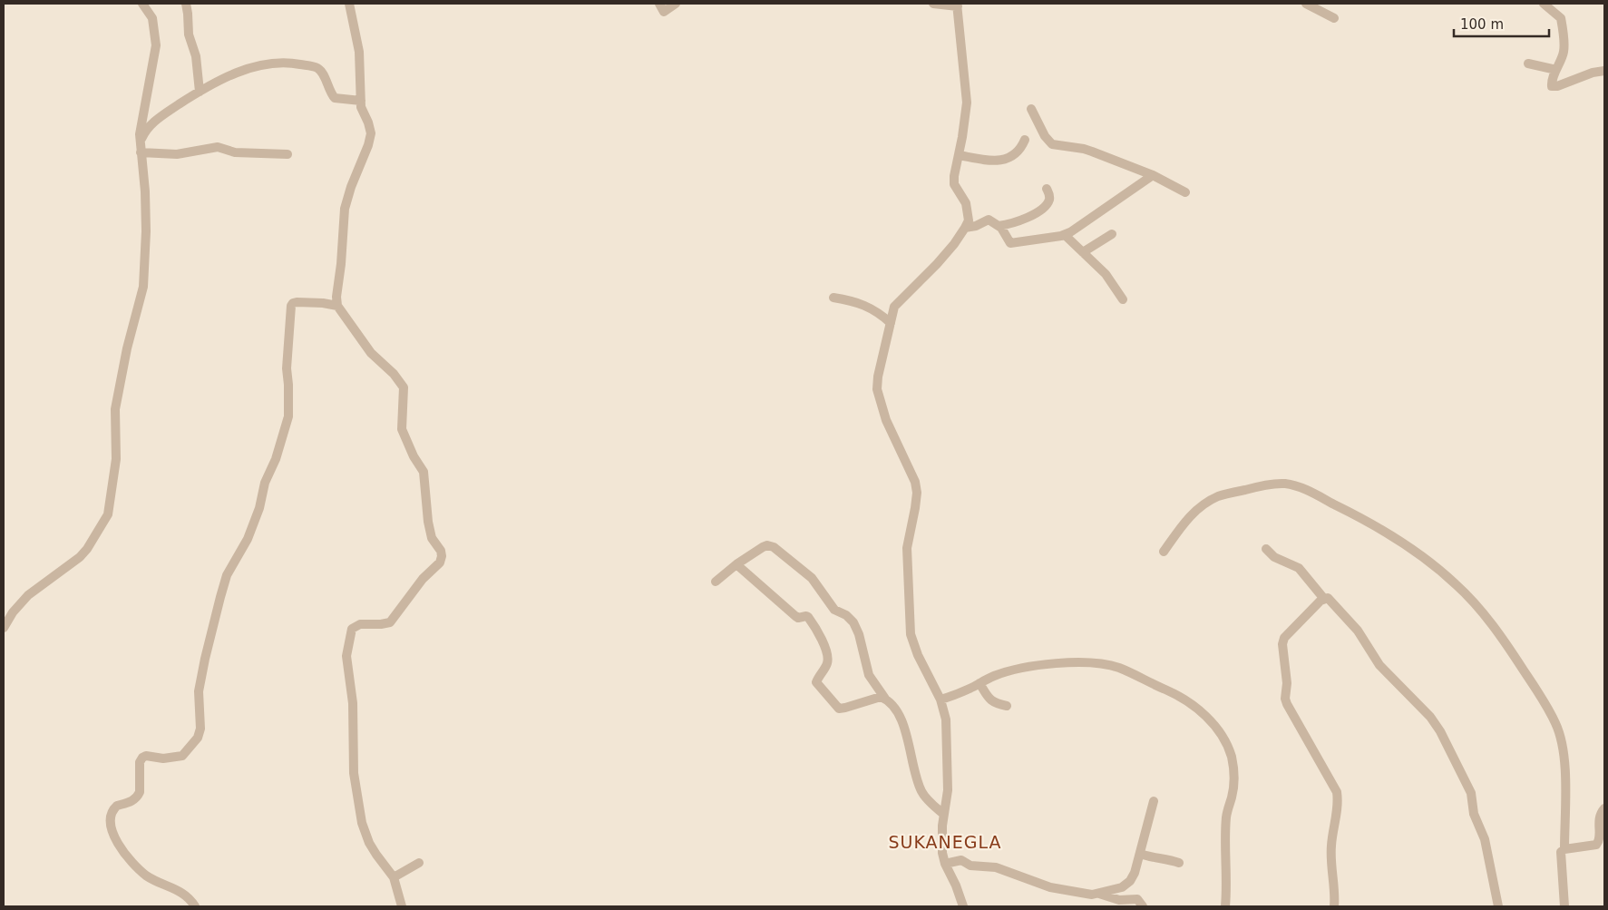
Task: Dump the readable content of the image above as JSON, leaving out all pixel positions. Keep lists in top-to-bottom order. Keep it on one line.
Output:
{"districts":["SUKANEGLA"],"scale_bar":"100 m"}
